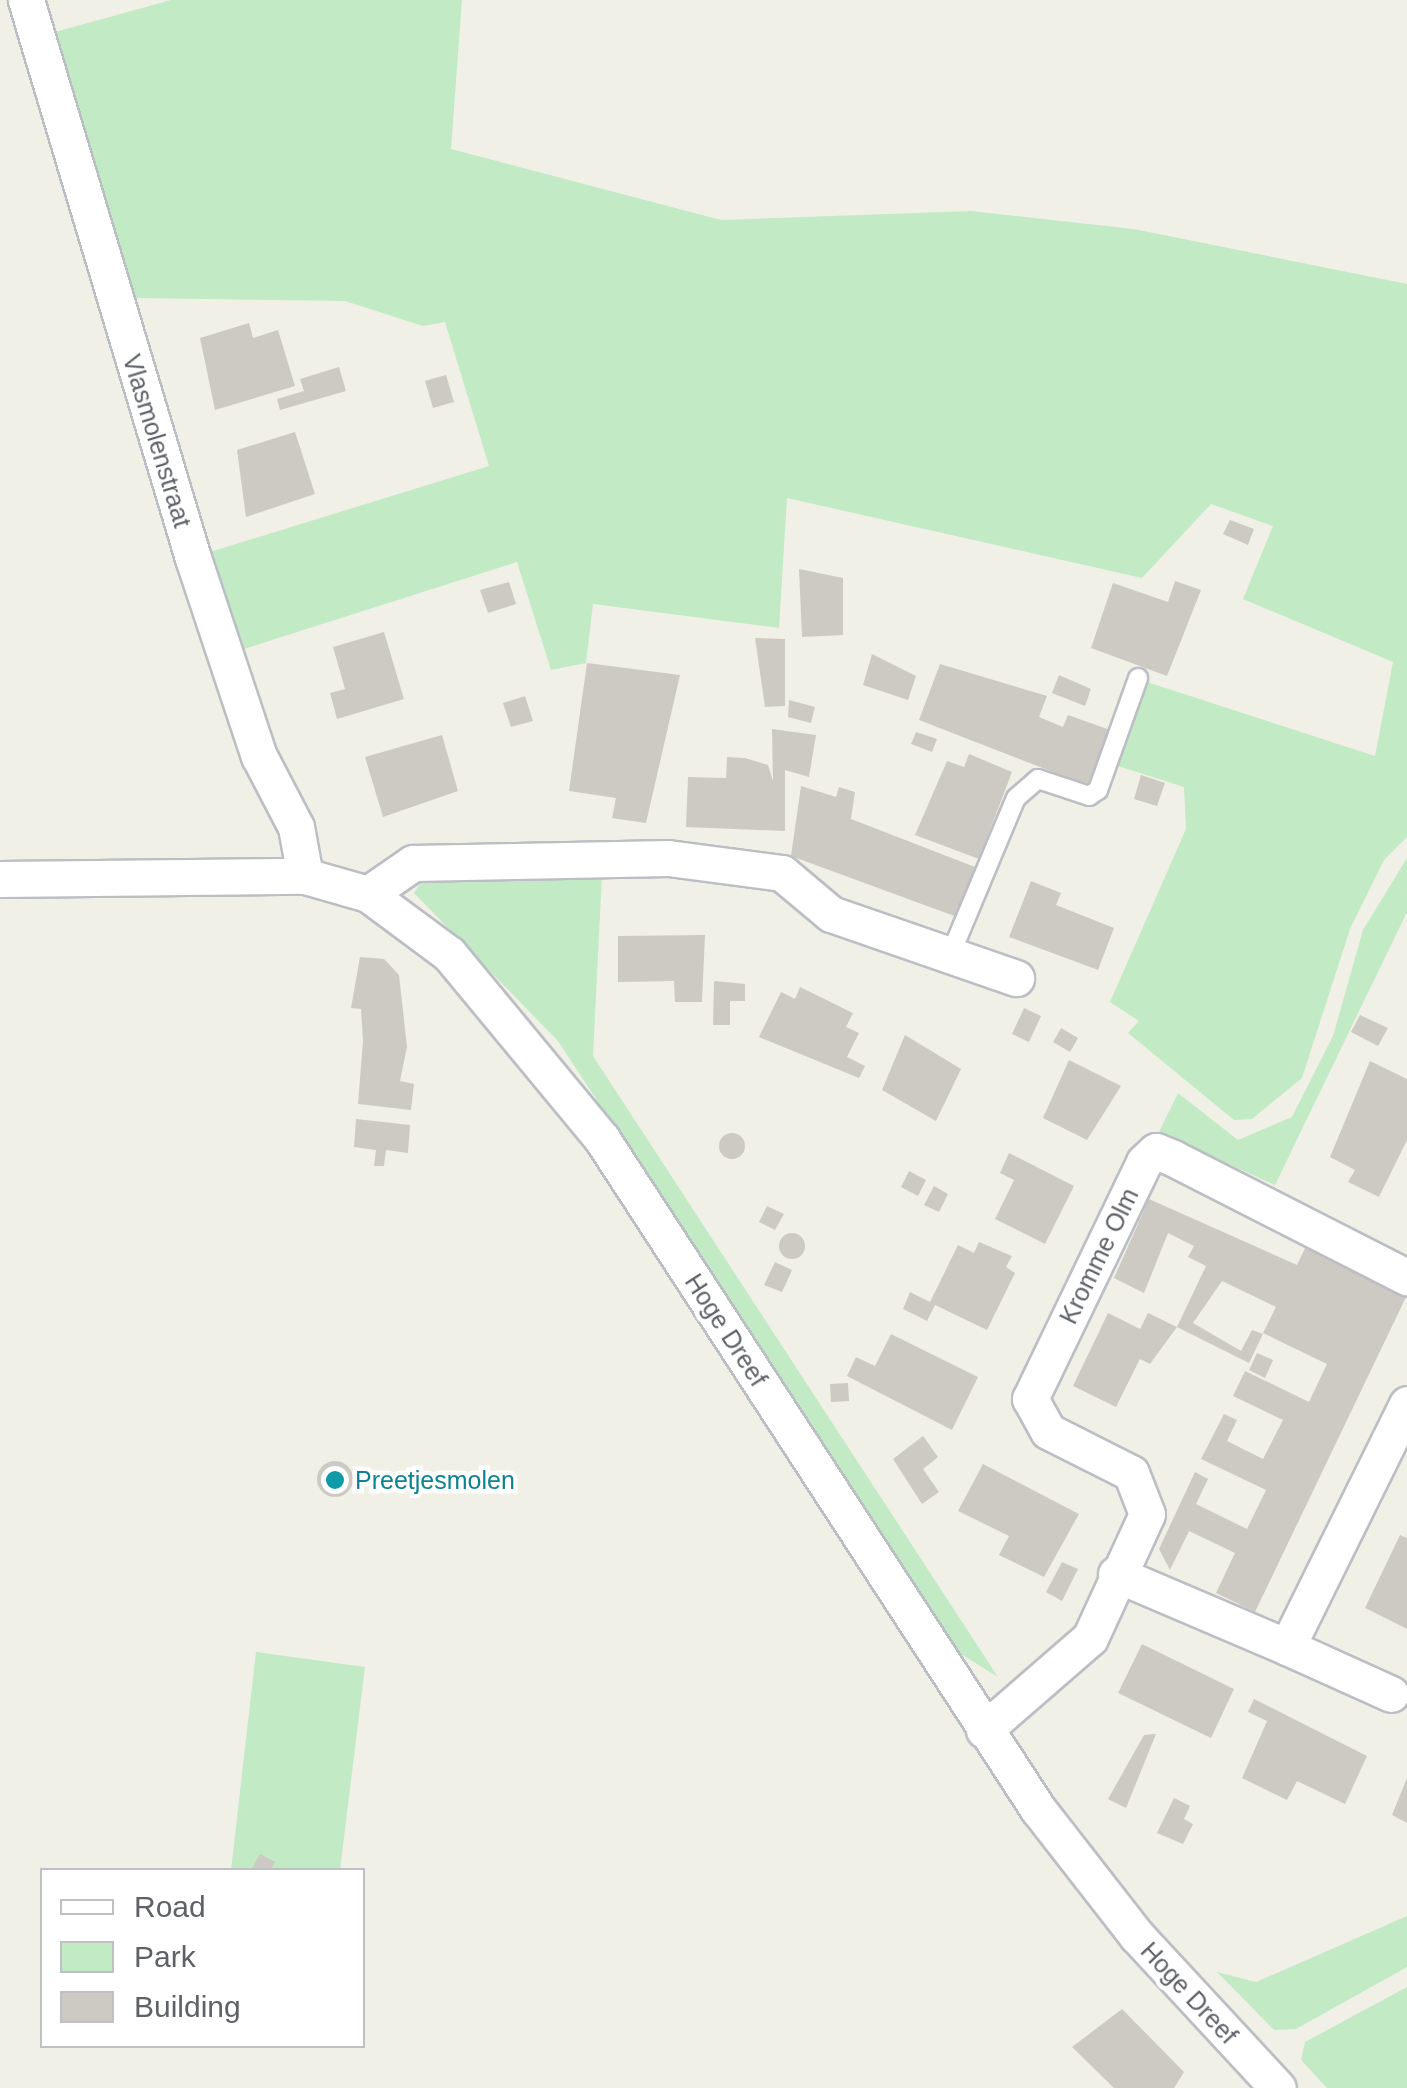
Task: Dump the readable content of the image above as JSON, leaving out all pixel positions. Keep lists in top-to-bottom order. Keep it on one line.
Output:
{"streets":{"street":["Vlasmolenstraat","Kromme Olm","Hoge Dreef"]},"crossings":[["Vlasmolenstraat","Hoge Dreef"],["Kromme Olm","Hoge Dreef"]],"places":["Preetjesmolen"],"legend":["Road","Park","Building"]}
